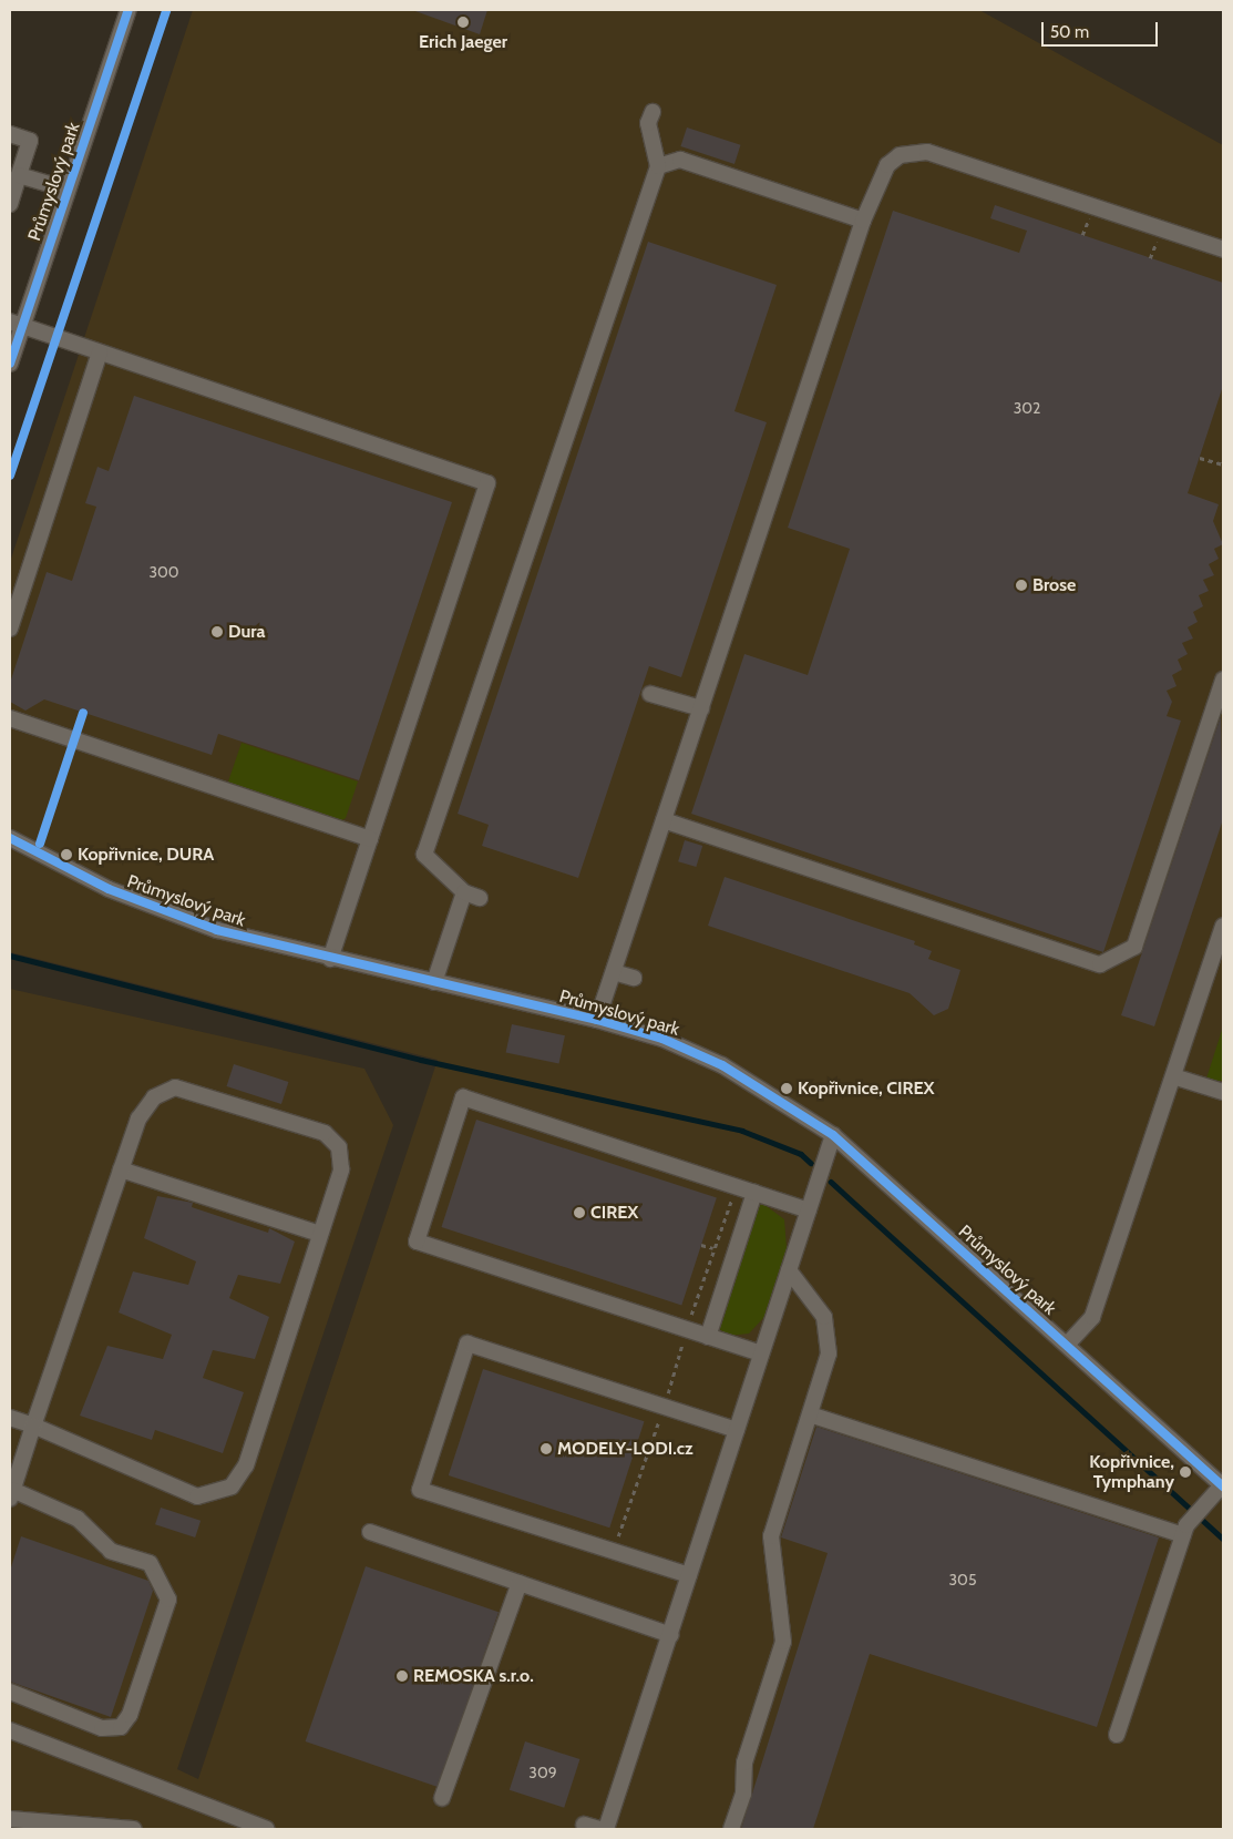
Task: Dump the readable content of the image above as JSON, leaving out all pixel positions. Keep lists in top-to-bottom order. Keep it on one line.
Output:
{"streets":{"street":["Průmyslový park"]},"places":["Erich Jaeger","Brose","Dura","Kopřivnice, DURA","Kopřivnice, CIREX","CIREX","MODELY-LODI.cz","Kopřivnice, Tymphany","REMOSKA s.r.o."],"house_numbers":["302","300","305","309"],"scale_bar":"50 m"}
